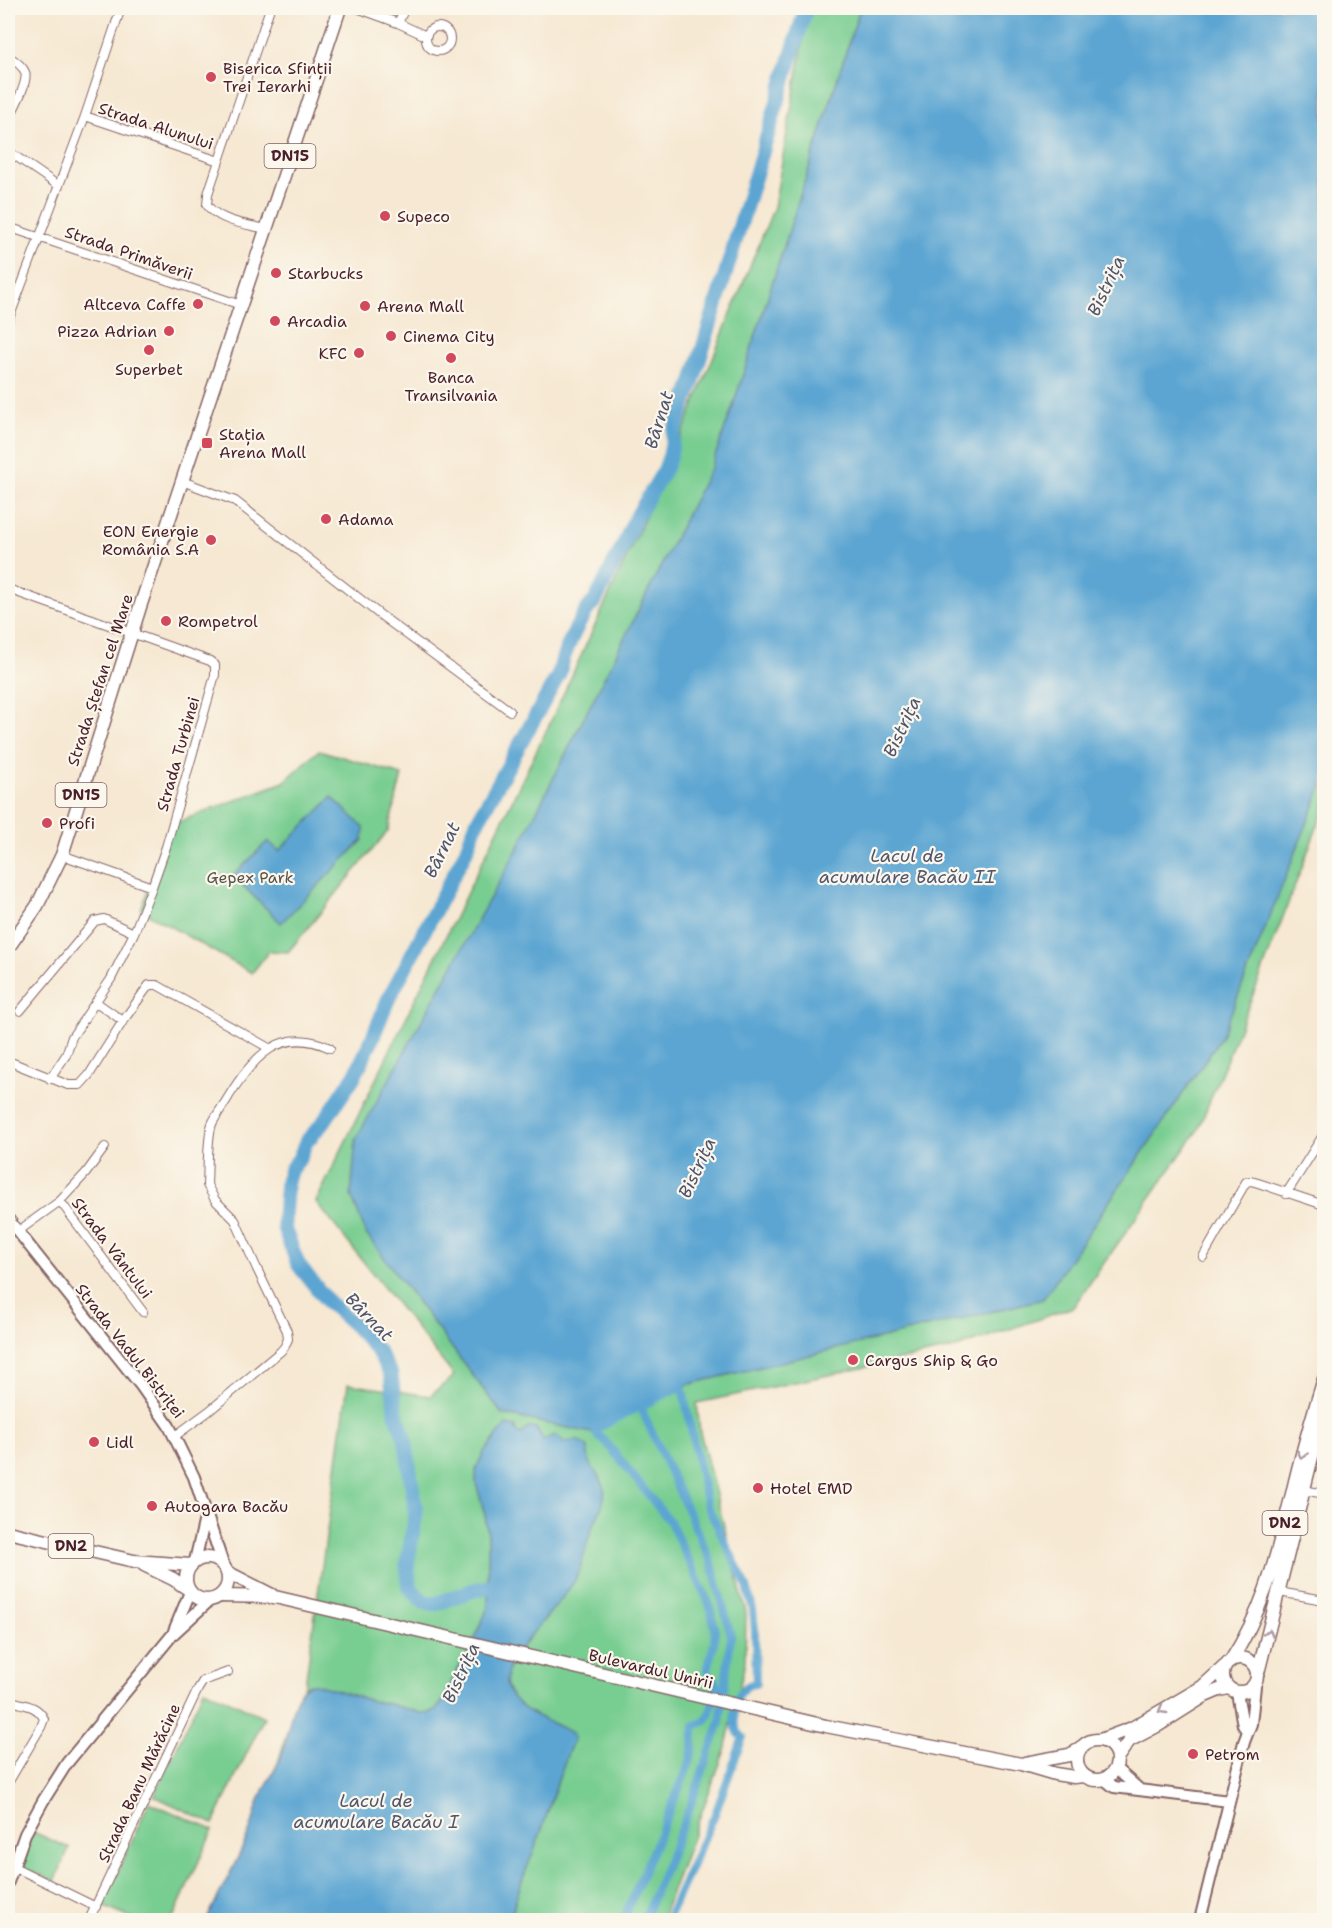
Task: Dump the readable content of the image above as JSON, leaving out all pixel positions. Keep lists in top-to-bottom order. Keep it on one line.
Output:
{"streets":{"main road":["DN15","Strada Ștefan cel Mare","Strada Vadul Bistriței","DN2","Bulevardul Unirii"],"street":["Strada Alunului","Strada Primăverii","Strada Turbinei","Strada Vântului","Strada Banu Mărăcine"]},"crossings":[["Strada Alunului","Strada Ștefan cel Mare"],["Strada Primăverii","Strada Ștefan cel Mare"],["Strada Ștefan cel Mare","Strada Turbinei"],["Strada Vântului","Strada Vadul Bistriței"],["Strada Vadul Bistriței","DN2"],["Strada Vadul Bistriței","Bulevardul Unirii"],["DN2","Bulevardul Unirii"]],"water":["Bistrița","Bârnat","Lacul de acumulare Bacău II","Lacul de acumulare Bacău I"],"parks":["Gepex Park"],"places":{"other":["Biserica Sfinții Trei Ierarhi","Supeco","Starbucks","Altceva Caffe","Arena Mall","Arcadia","Pizza Adrian","Cinema City","Superbet","KFC","Banca Transilvania","Adama","EON Energie România S.A","Rompetrol","Profi","Cargus Ship & Go","Lidl","Hotel EMD","Autogara Bacău","Petrom"],"transit":["Stația Arena Mall"]}}
